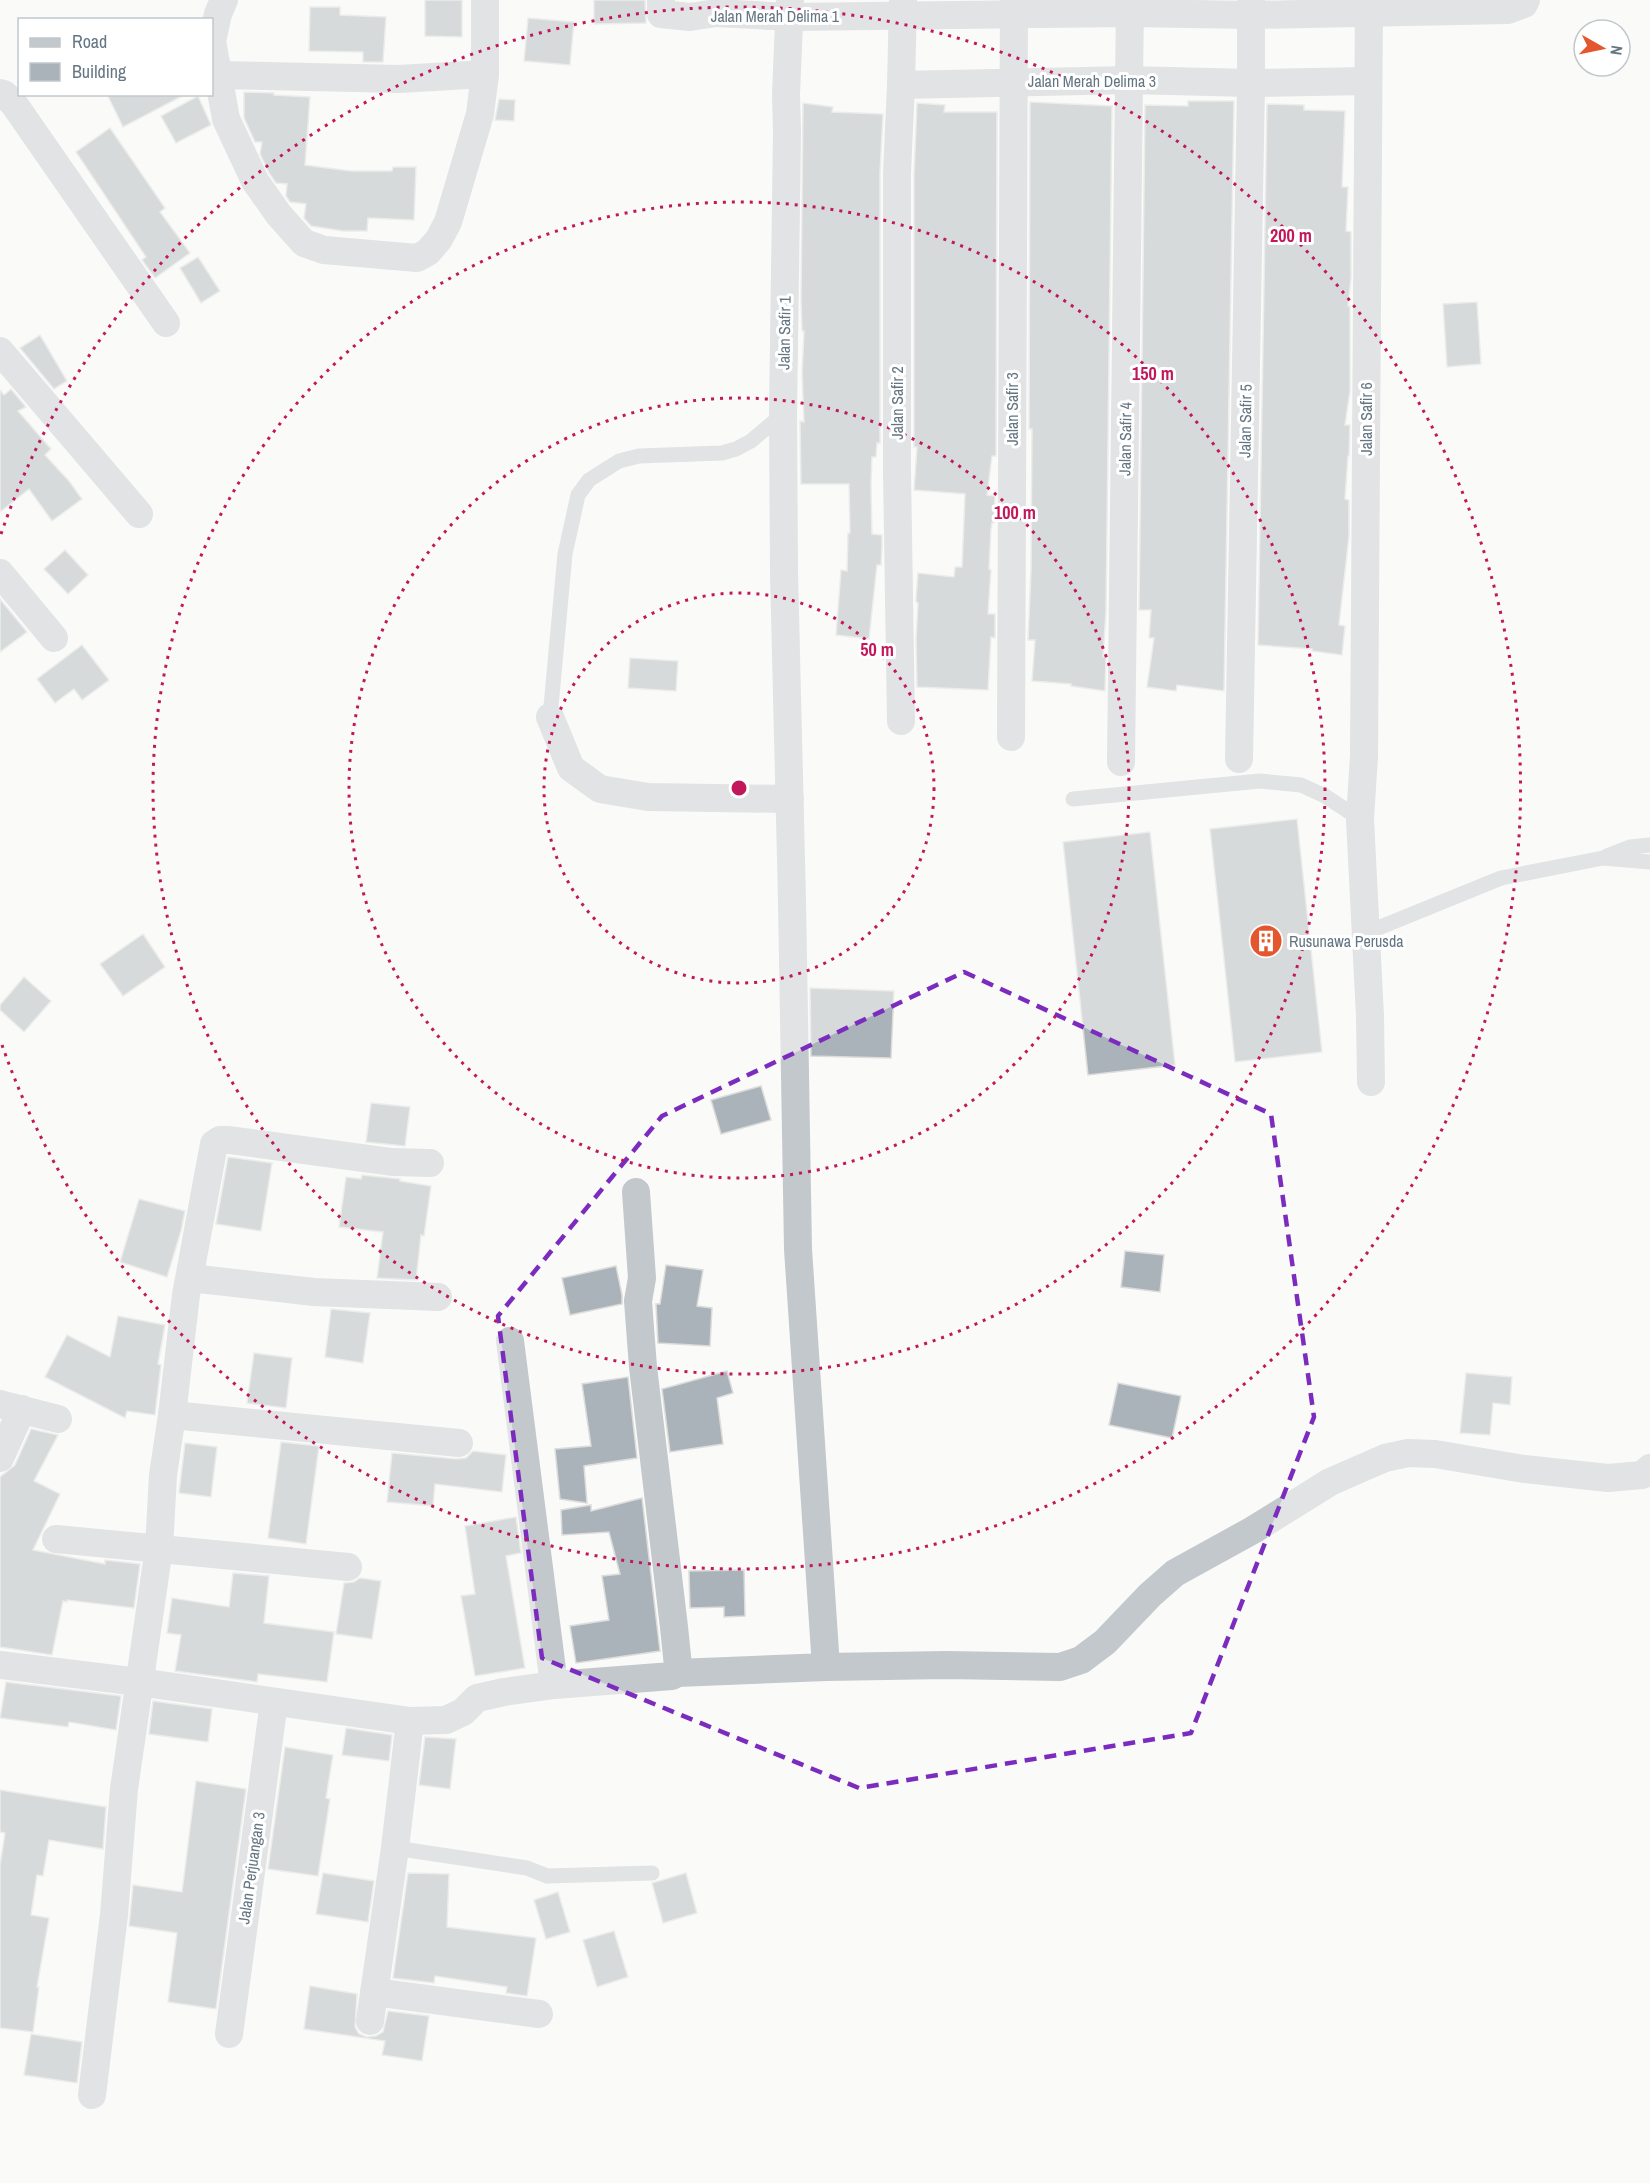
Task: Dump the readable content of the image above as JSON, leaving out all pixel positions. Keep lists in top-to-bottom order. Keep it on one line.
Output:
{"streets":{"street":["Jalan Merah Delima 1","Jalan Merah Delima 3","Jalan Safir 1","Jalan Safir 2","Jalan Safir 3","Jalan Safir 6","Jalan Safir 5","Jalan Safir 4","Jalan Perjuangan 3"]},"crossings":[["Jalan Merah Delima 1","Jalan Safir 1"],["Jalan Merah Delima 1","Jalan Safir 3"],["Jalan Merah Delima 1","Jalan Safir 6"],["Jalan Merah Delima 1","Jalan Safir 5"],["Jalan Merah Delima 1","Jalan Safir 4"],["Jalan Merah Delima 3","Jalan Safir 2"],["Jalan Merah Delima 3","Jalan Safir 3"],["Jalan Merah Delima 3","Jalan Safir 6"],["Jalan Merah Delima 3","Jalan Safir 5"],["Jalan Merah Delima 3","Jalan Safir 4"]],"places":{"building":["Rusunawa Perusda"]},"legend":["Road","Building"],"north":"right","rings":["200 m","150 m","100 m","50 m"]}
